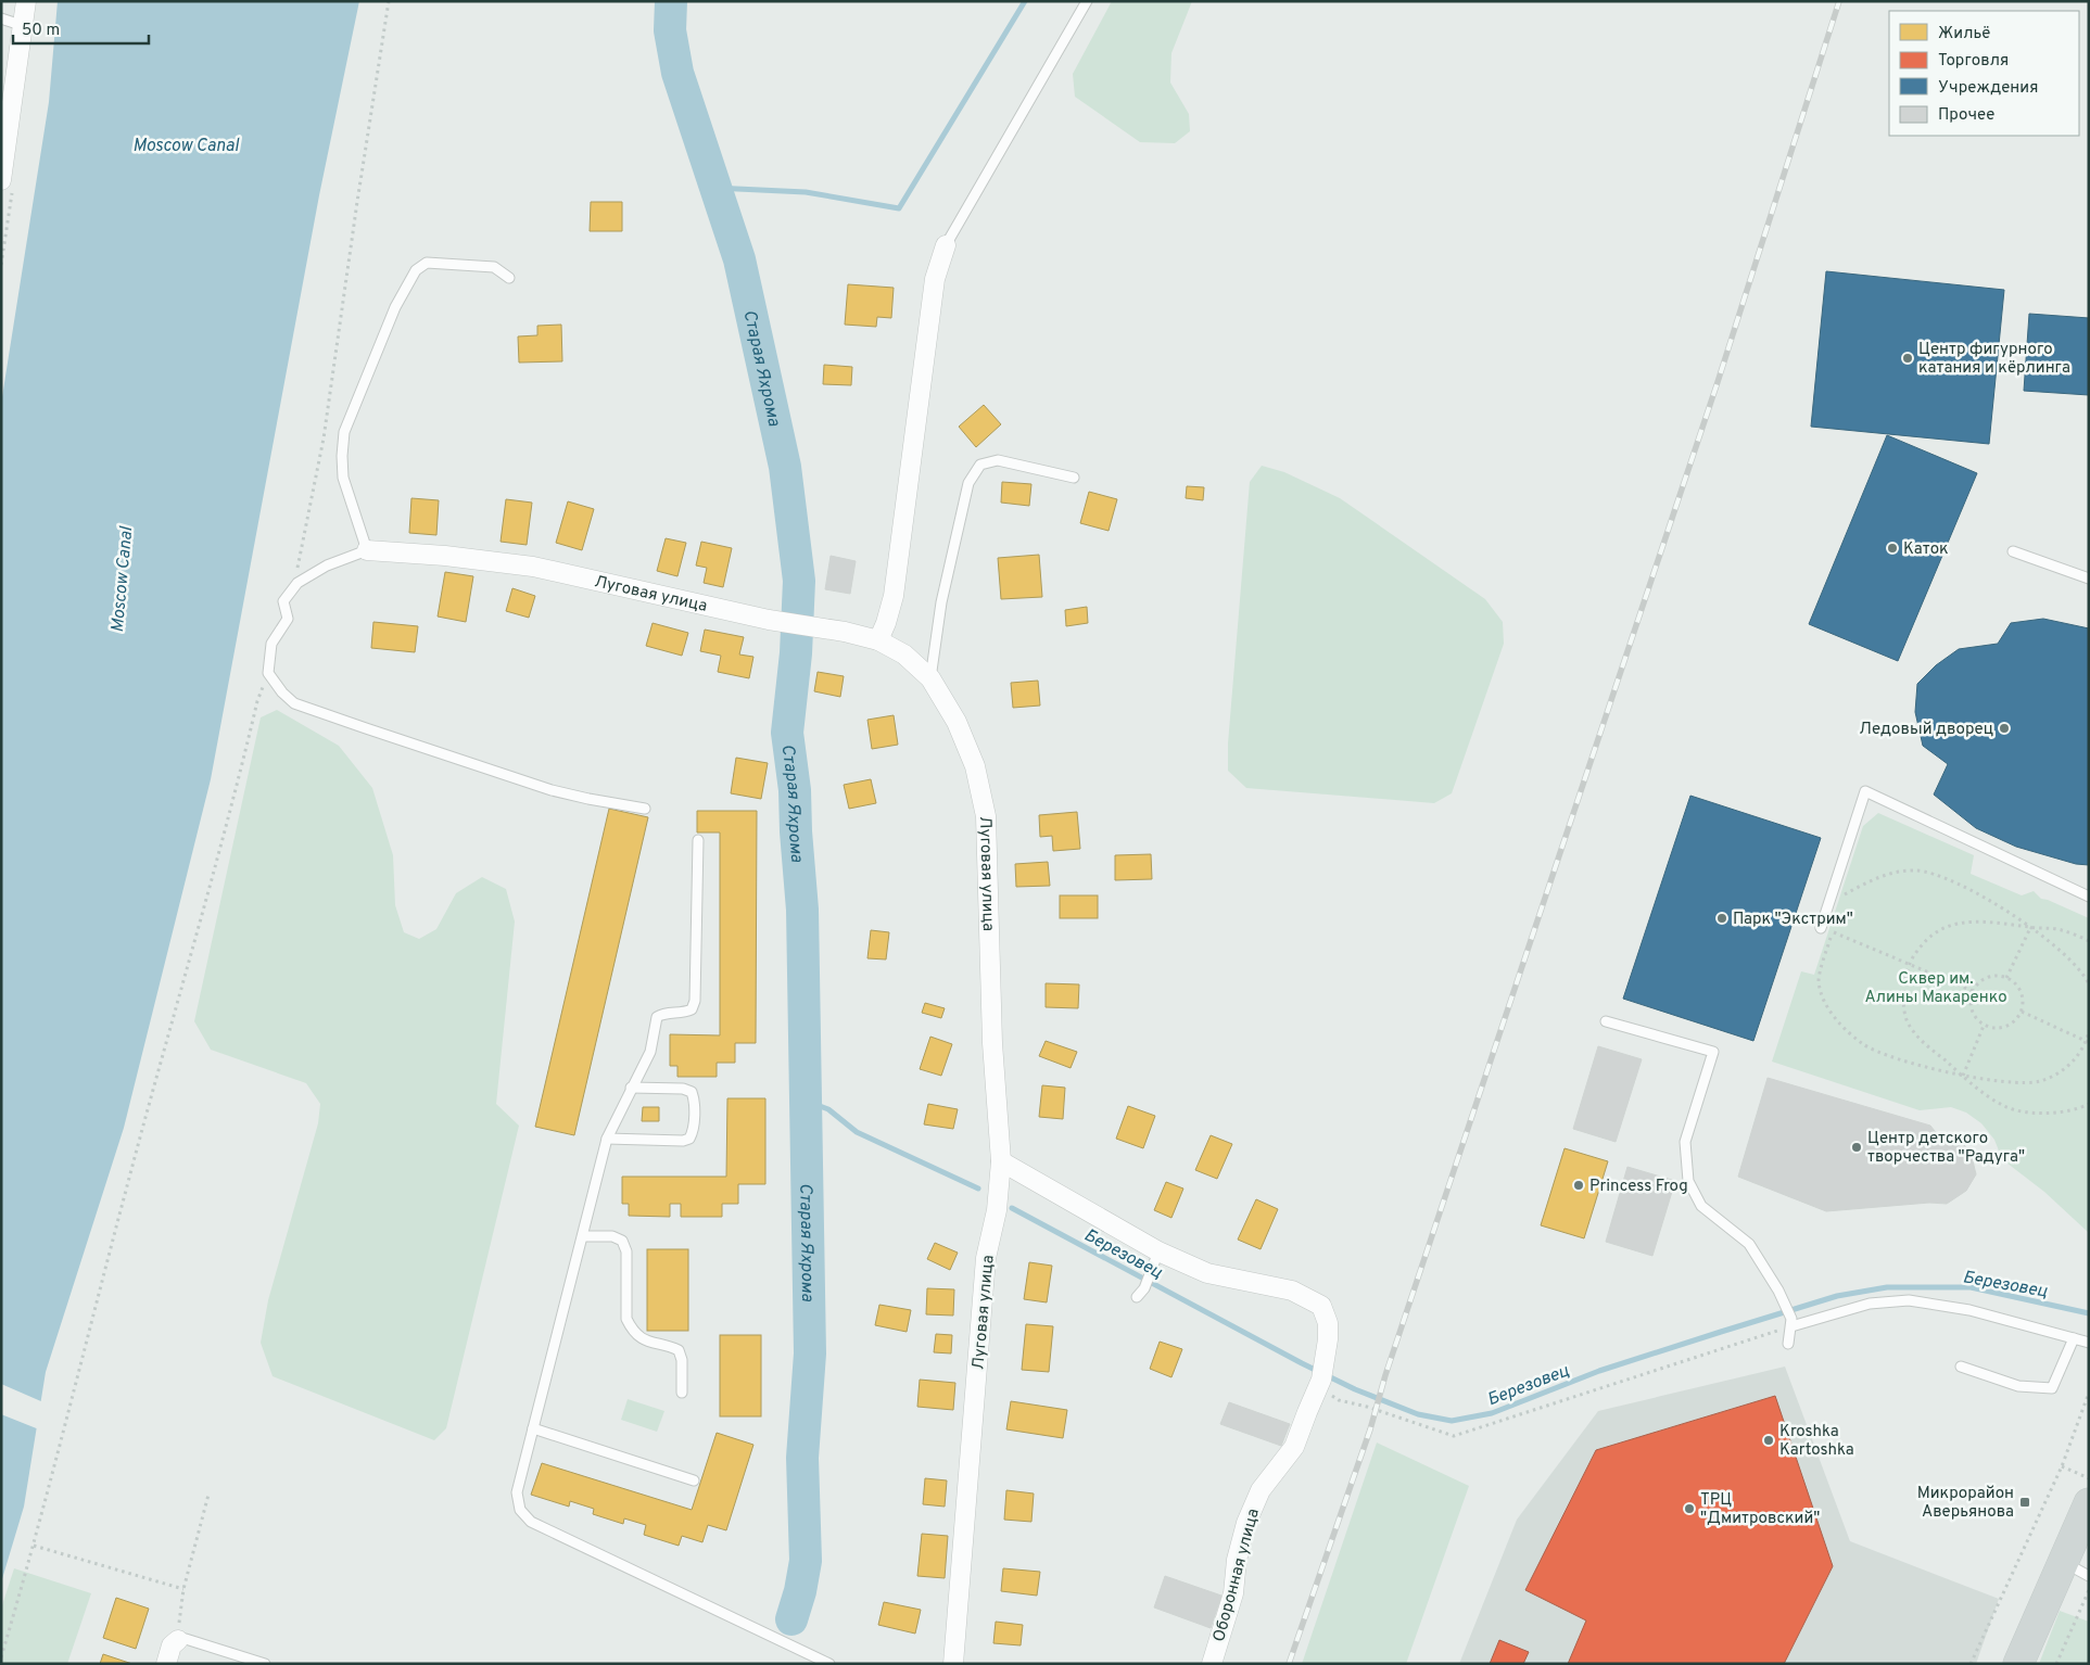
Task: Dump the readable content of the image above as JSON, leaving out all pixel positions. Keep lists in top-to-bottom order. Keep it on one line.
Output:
{"streets":{"street":["Луговая улица","Оборонная улица"]},"crossings":[["Луговая улица","Оборонная улица"]],"water":["Moscow Canal","Старая Яхрома","Березовец"],"parks":["Сквер им. Алины Макаренко"],"places":{"other":["Центр фигурного катания и кёрлинга","Каток","Ледовый дворец","Парк \"Экстрим\"","Центр детского творчества \"Радуга\"","Princess Frog","Kroshka Kartoshka","ТРЦ \"Дмитровский\""],"transit":["Микрорайон Аверьянова"]},"legend":["Жильё","Торговля","Учреждения","Прочее"],"scale_bar":"50 m"}
